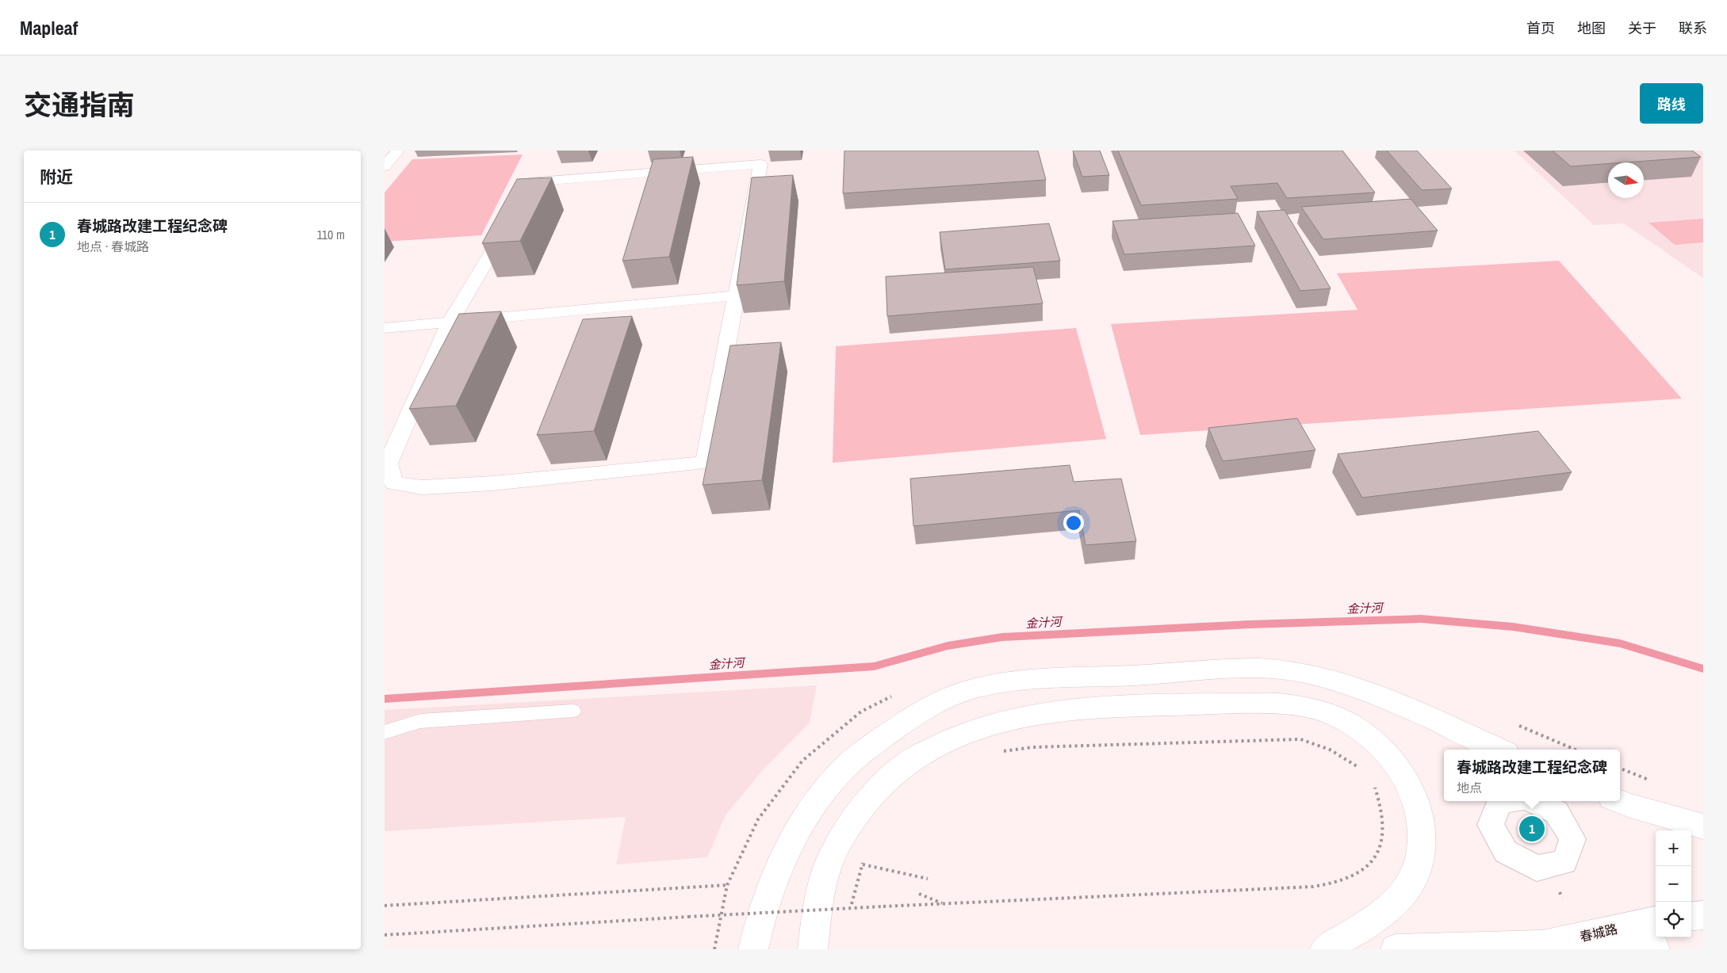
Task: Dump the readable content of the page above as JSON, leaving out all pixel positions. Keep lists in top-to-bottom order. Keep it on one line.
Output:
{"streets":{"main road":["春城路"]},"water":["金汁河"],"north":"right","page":{"header":"Mapleaf","nav":["首页","地图","关于","联系"],"title":"交通指南","buttons":"路线","heading":"附近","list":[{"mark":"1","name":"春城路改建工程纪念碑","note":"地点 · 春城路","value":"110 m"}],"popup":["春城路改建工程纪念碑","地点"],"pins":"1","map_buttons":["+","−"]}}
